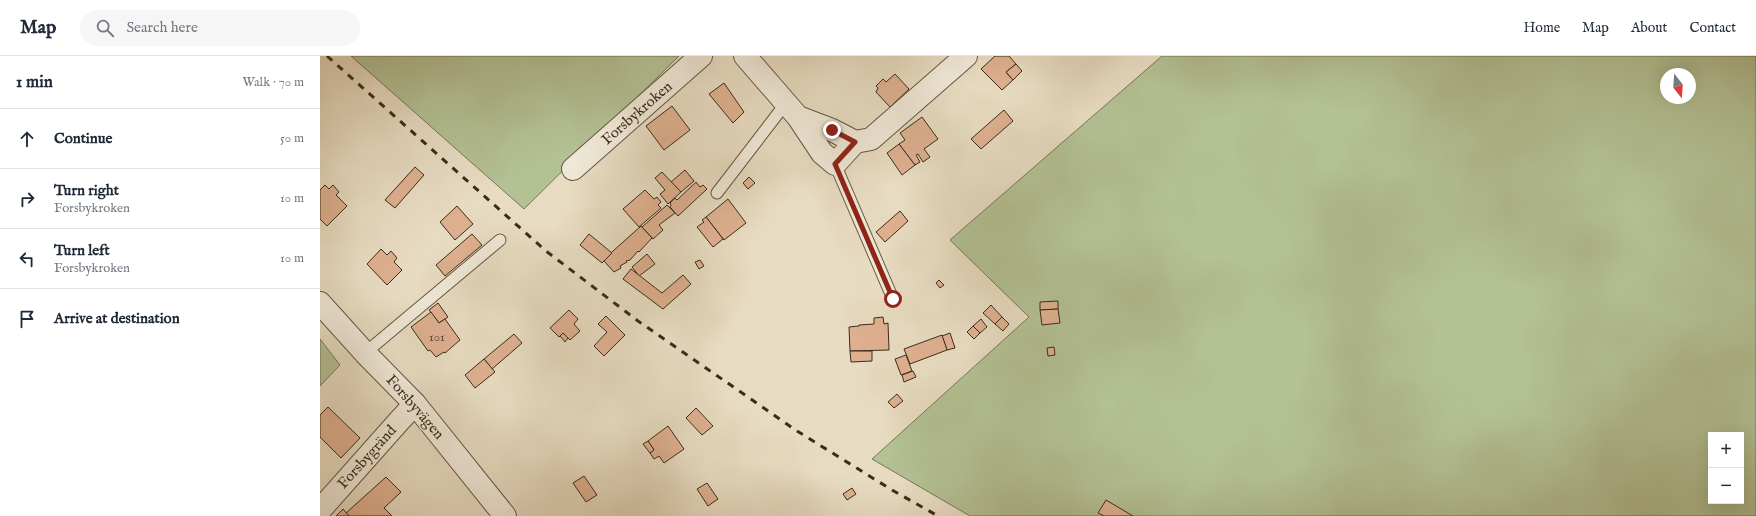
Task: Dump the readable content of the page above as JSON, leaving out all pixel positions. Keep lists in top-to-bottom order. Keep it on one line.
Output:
{"streets":{"street":["Forsbykroken","Forsbyvägen","Forsbygränd"]},"crossings":[["Forsbyvägen","Forsbygränd"]],"house_numbers":["101"],"north":"bottom","page":{"header":"Map","search":"Search here","nav":["Home","Map","About","Contact"],"heading":["1 min","Walk · 70 m"],"list":[["Continue","50 m"],["Turn right","Forsbykroken","10 m"],["Turn left","Forsbykroken","10 m"],"Arrive at destination"],"map_buttons":["+","−"]}}
